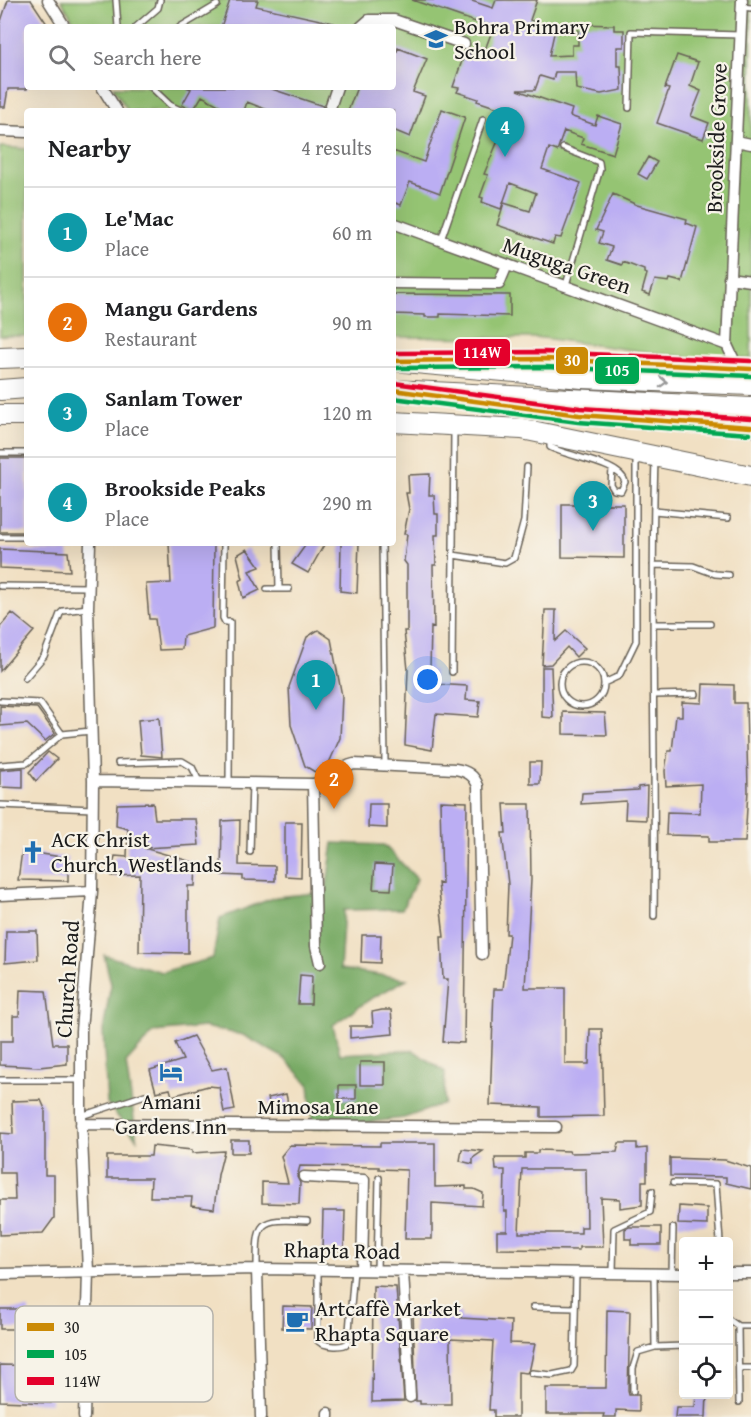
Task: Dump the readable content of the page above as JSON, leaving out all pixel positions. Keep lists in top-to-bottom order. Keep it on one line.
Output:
{"streets":{"street":["Brookside Grove","Muguga Green","Church Road","Mimosa Lane","Rhapta Road"]},"crossings":[["Brookside Grove","Muguga Green"],["Church Road","Mimosa Lane"],["Church Road","Rhapta Road"]],"places":{"school or university":["Bohra Primary School"],"church":["ACK Christ Church, Westlands"],"hotel":["Amani Gardens Inn"],"cafe":["Artcaffè Market Rhapta Square"]},"lines":["transit line 114W","transit line 30","transit line 105"],"legend":["30","105","114W"],"page":{"search":"Search here","pins":["4","3","1","2"],"heading":["Nearby","4 results"],"list":[{"mark":"1","name":"Le'Mac","note":"Place","value":"60 m"},{"mark":"2","name":"Mangu Gardens","note":"Restaurant","value":"90 m"},{"mark":"3","name":"Sanlam Tower","note":"Place","value":"120 m"},{"mark":"4","name":"Brookside Peaks","note":"Place","value":"290 m"}],"map_buttons":["+","−"]}}
